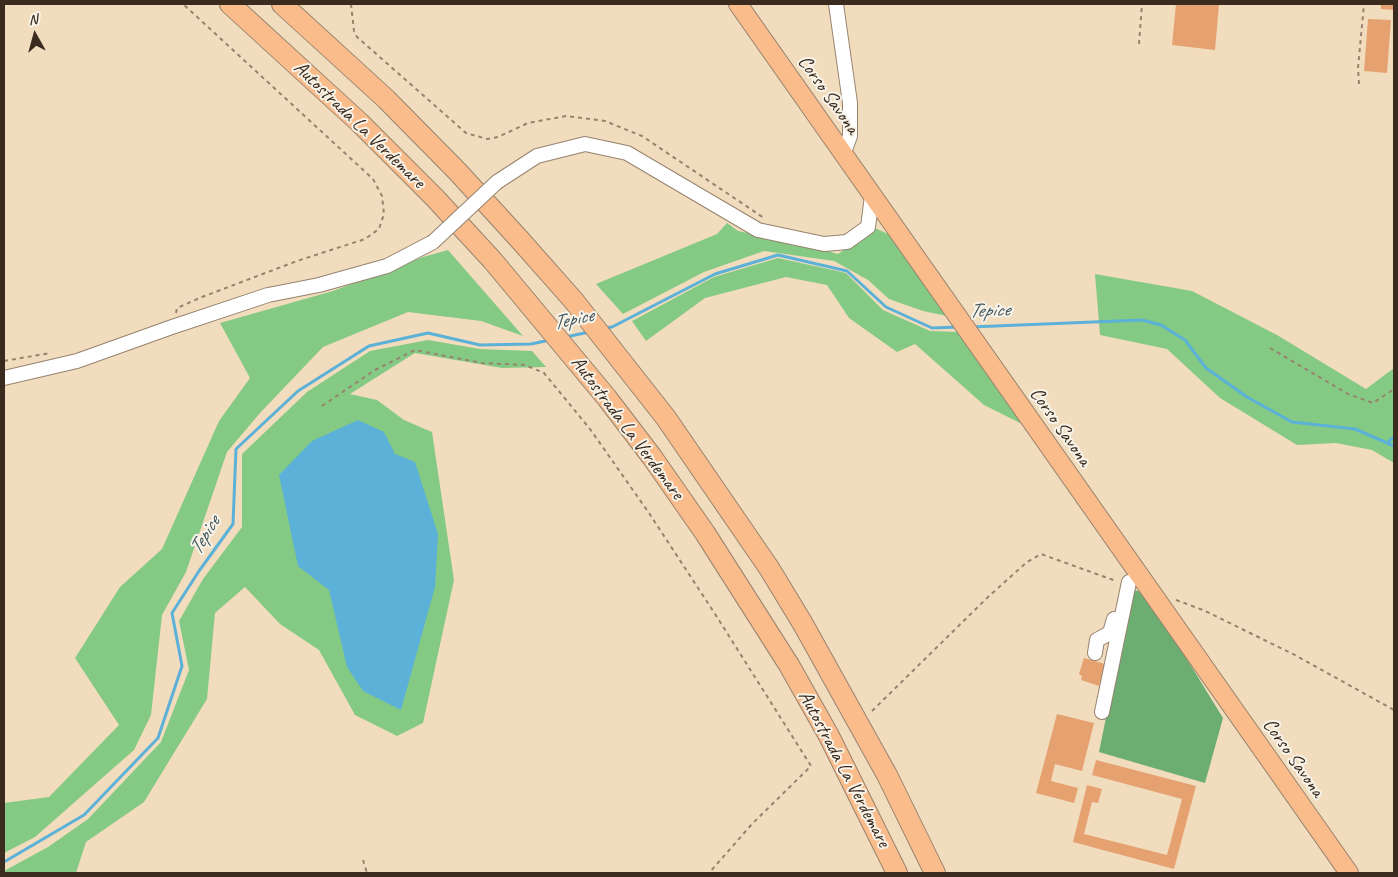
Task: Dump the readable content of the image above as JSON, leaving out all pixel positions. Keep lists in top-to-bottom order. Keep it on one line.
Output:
{"streets":{"highway":["Autostrada La Verdemare"],"main road":["Corso Savona"]},"water":["Tepice"],"north":"top"}
